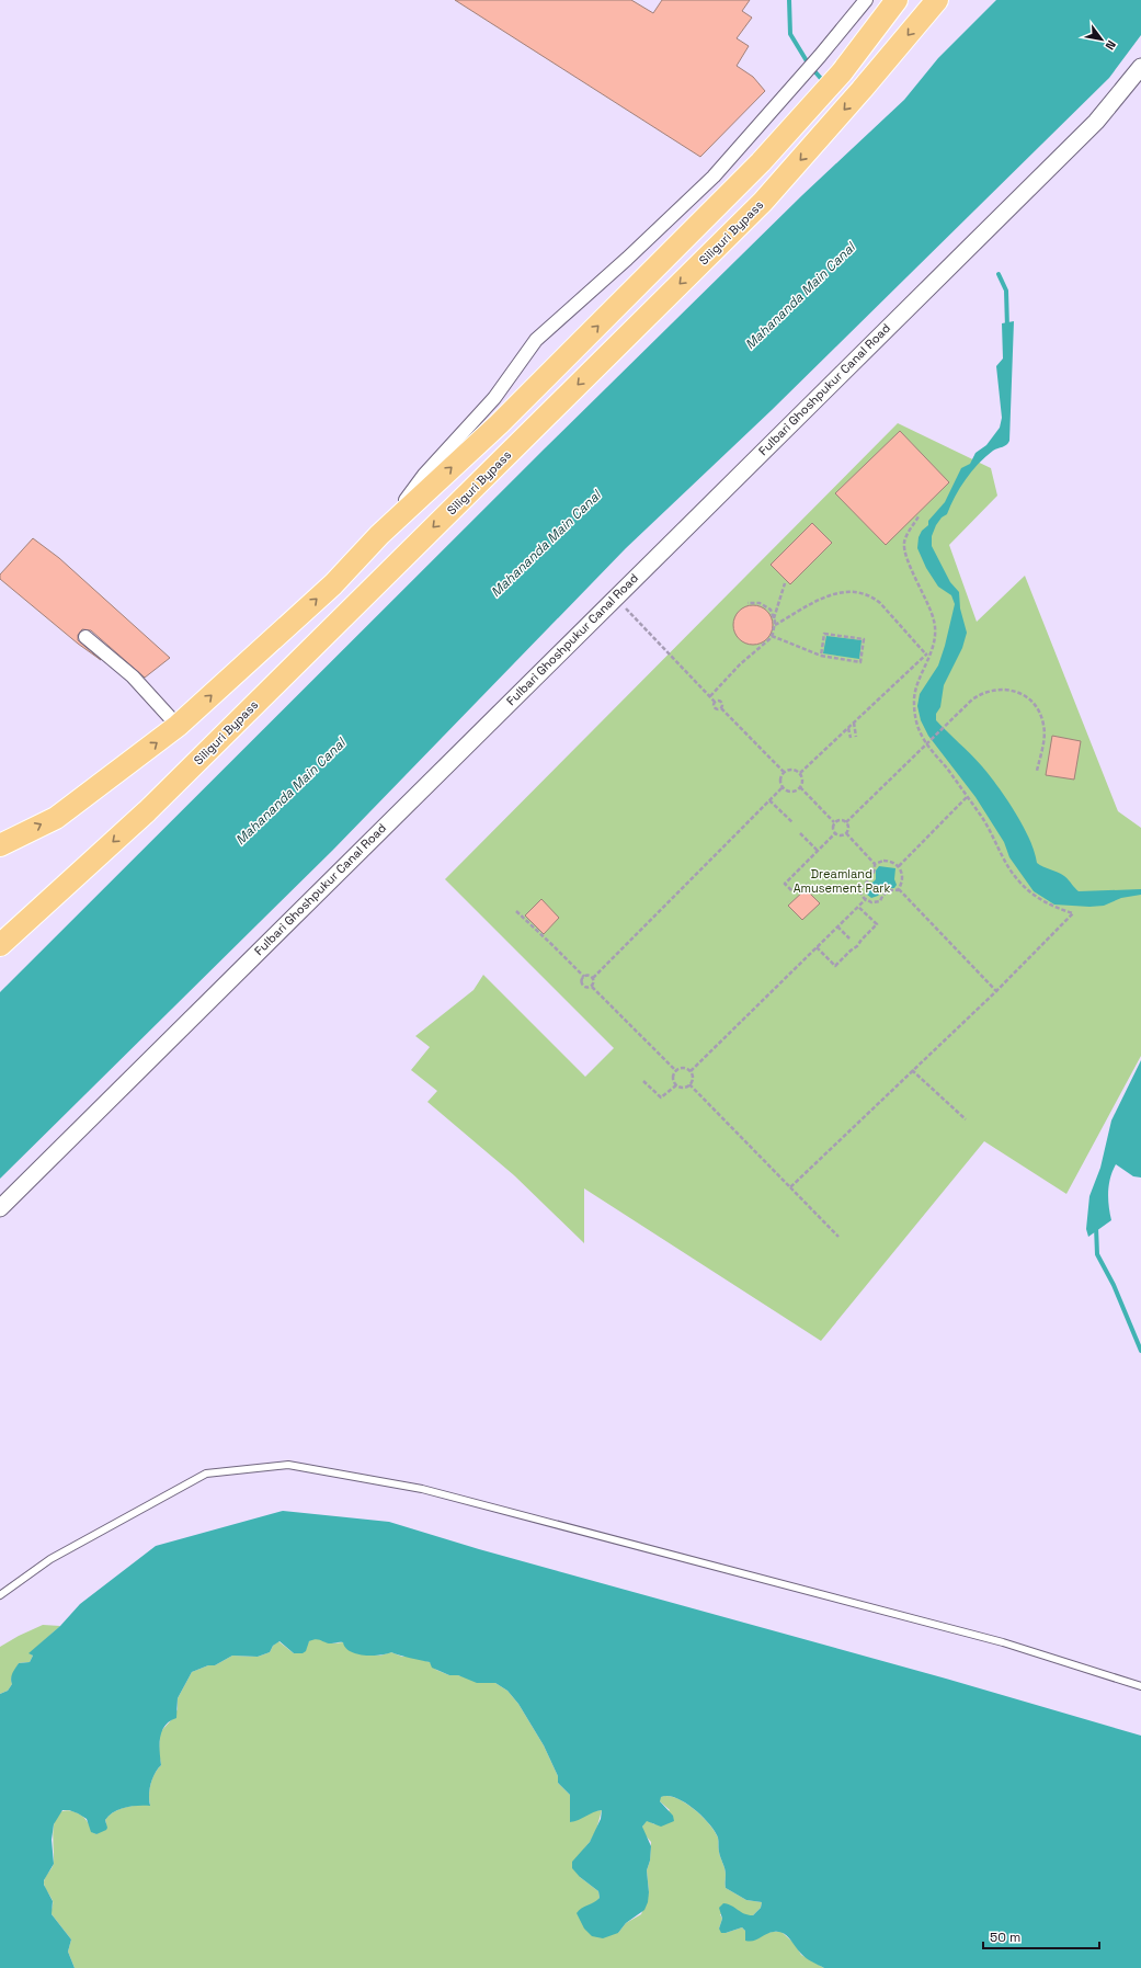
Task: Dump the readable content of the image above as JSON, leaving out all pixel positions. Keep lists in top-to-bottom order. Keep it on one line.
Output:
{"streets":{"highway":["Siliguri Bypass"],"street":["Fulbari Ghoshpukur Canal Road"]},"water":["Mahananda Main Canal"],"parks":["Dreamland Amusement Park"],"scale_bar":"50 m","north":"bottom right"}
